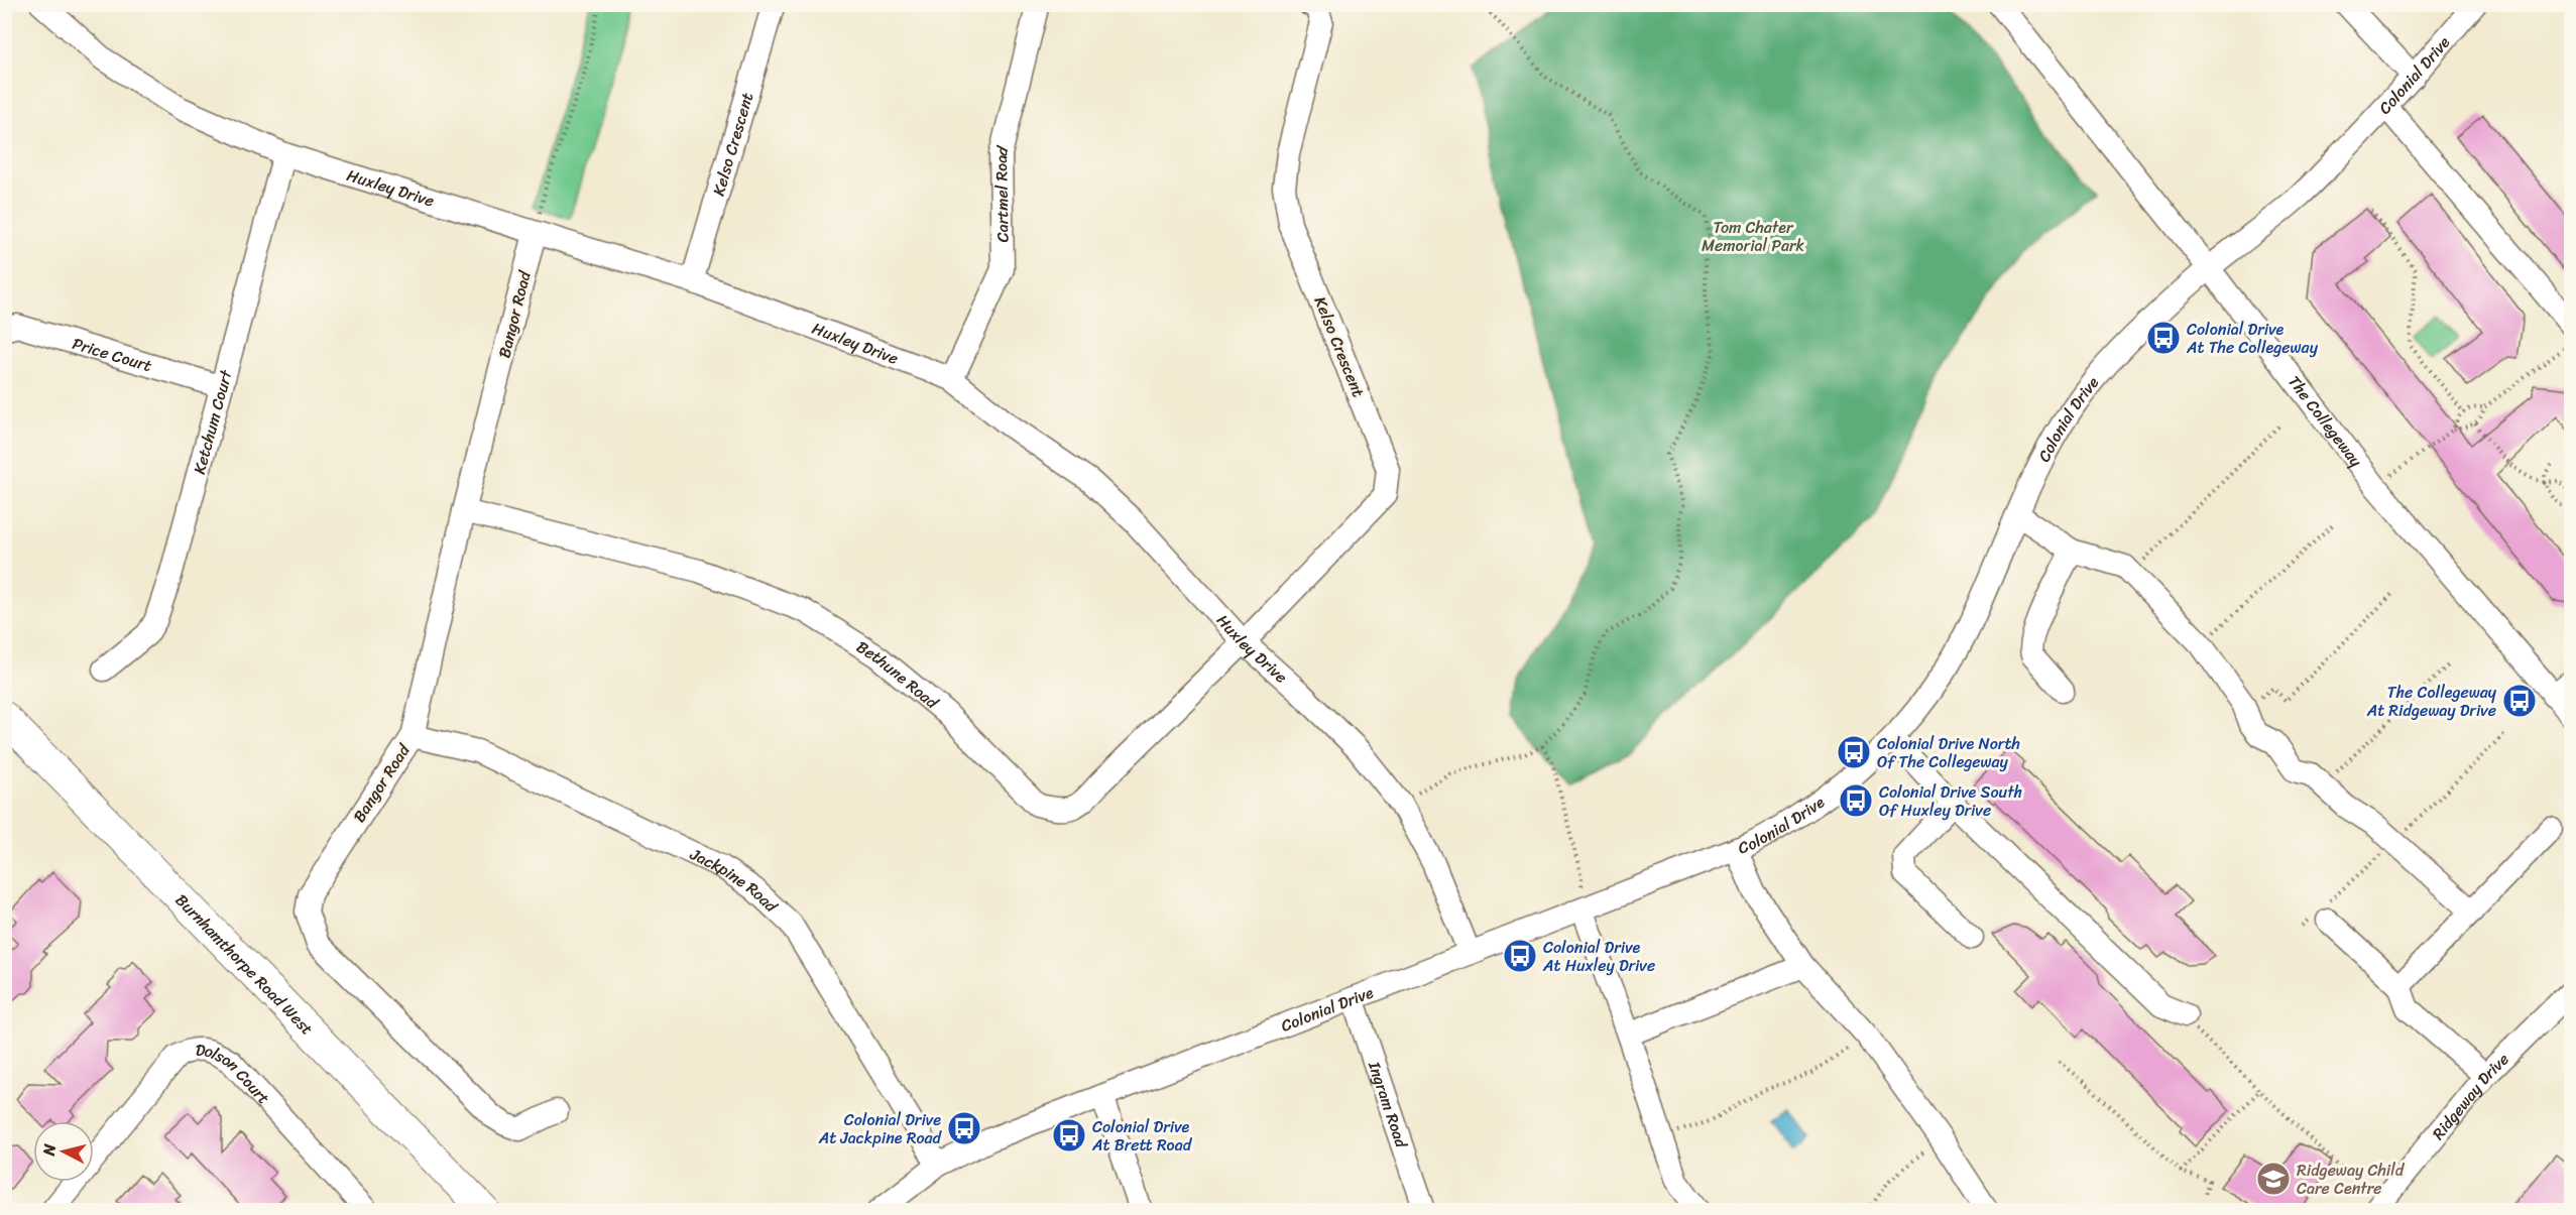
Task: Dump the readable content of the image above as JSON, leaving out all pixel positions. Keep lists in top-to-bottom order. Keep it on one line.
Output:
{"streets":{"main road":["Burnhamthorpe Road West"],"street":["Colonial Drive","Kelso Crescent","Huxley Drive","Cartmel Road","Bangor Road","Price Court","The Collegeway","Ketchum Court","Bethune Road","Jackpine Road","Dolson Court","Ridgeway Drive","Ingram Road"]},"crossings":[["Colonial Drive","Huxley Drive"],["Colonial Drive","The Collegeway"],["Colonial Drive","Jackpine Road"],["Colonial Drive","Ingram Road"],["Kelso Crescent","Huxley Drive"],["Kelso Crescent","Bethune Road"],["Huxley Drive","Cartmel Road"],["Huxley Drive","Bangor Road"],["Huxley Drive","Ketchum Court"],["Huxley Drive","Bethune Road"],["Bangor Road","Bethune Road"],["Bangor Road","Jackpine Road"],["Price Court","Ketchum Court"]],"parks":["Tom Chater Memorial Park"],"places":{"bus stop":["Colonial Drive At The Collegeway","The Collegeway At Ridgeway Drive","Colonial Drive North Of The Collegeway","Colonial Drive South Of Huxley Drive","Colonial Drive At Huxley Drive","Colonial Drive At Jackpine Road","Colonial Drive At Brett Road"],"school or university":["Ridgeway Child Care Centre"]},"north":"left"}
